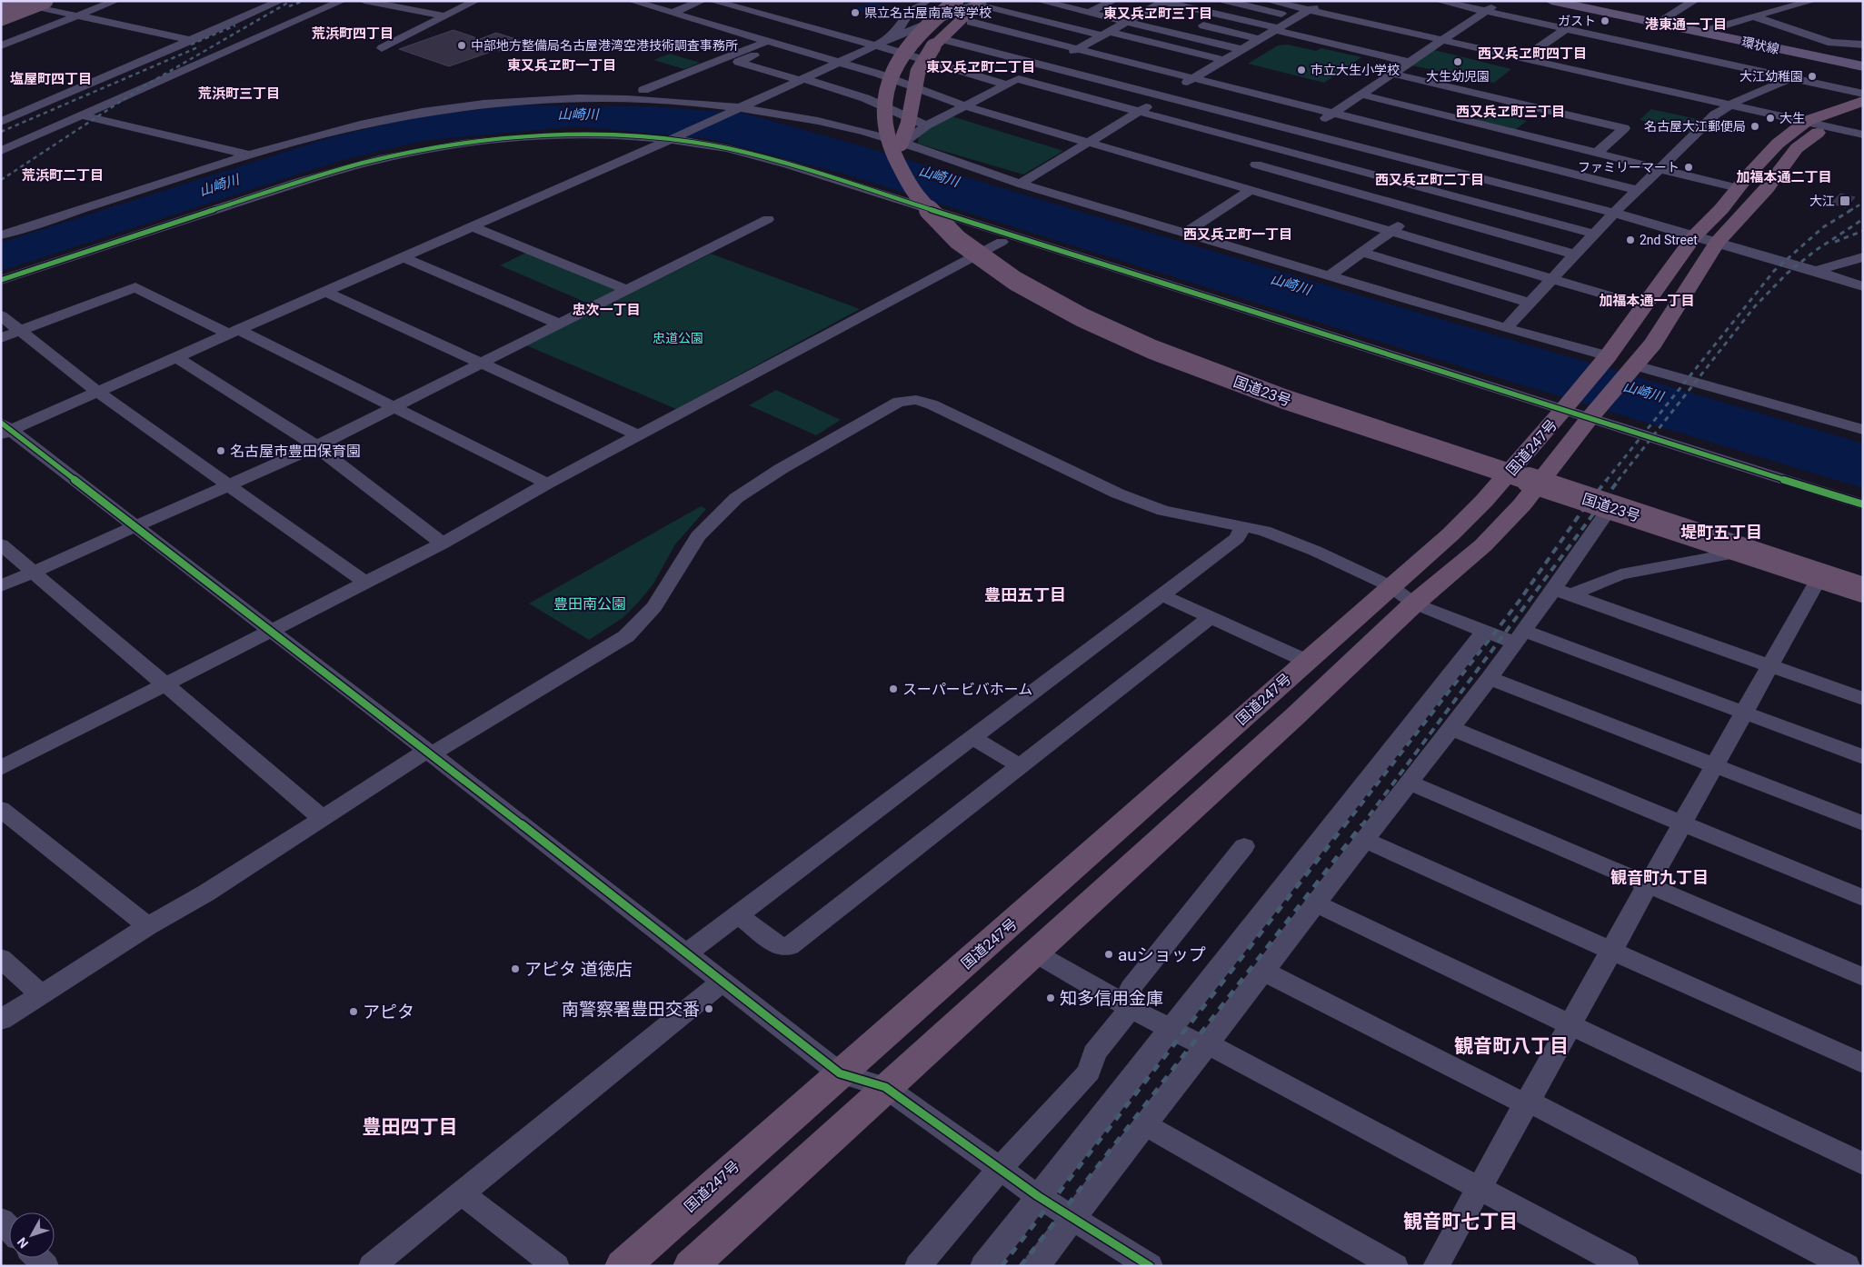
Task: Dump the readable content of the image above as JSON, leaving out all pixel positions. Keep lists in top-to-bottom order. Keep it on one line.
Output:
{"streets":{"highway":["国道23号","国道247号"],"main road":["環状線"]},"districts":["東又兵ヱ町三丁目","港東通一丁目","荒浜町四丁目","西又兵ヱ町四丁目","東又兵ヱ町一丁目","東又兵ヱ町二丁目","塩屋町四丁目","荒浜町三丁目","西又兵ヱ町三丁目","荒浜町二丁目","加福本通二丁目","西又兵ヱ町二丁目","西又兵ヱ町一丁目","加福本通一丁目","忠次一丁目","堤町五丁目","豊田五丁目","観音町九丁目","観音町八丁目","豊田四丁目","観音町七丁目"],"water":["山崎川"],"parks":["忠道公園","豊田南公園"],"places":{"other":["県立名古屋南高等学校","ガスト","中部地方整備局名古屋港湾空港技術調査事務所","大生幼児園","市立大生小学校","大江幼稚園","大生","名古屋大江郵便局","ファミリーマート","2nd Street","名古屋市豊田保育園","スーパービバホーム","auショップ","アピタ 道徳店","知多信用金庫","南警察署豊田交番","アピタ"],"transit":["大江"]},"north":"bottom left"}
